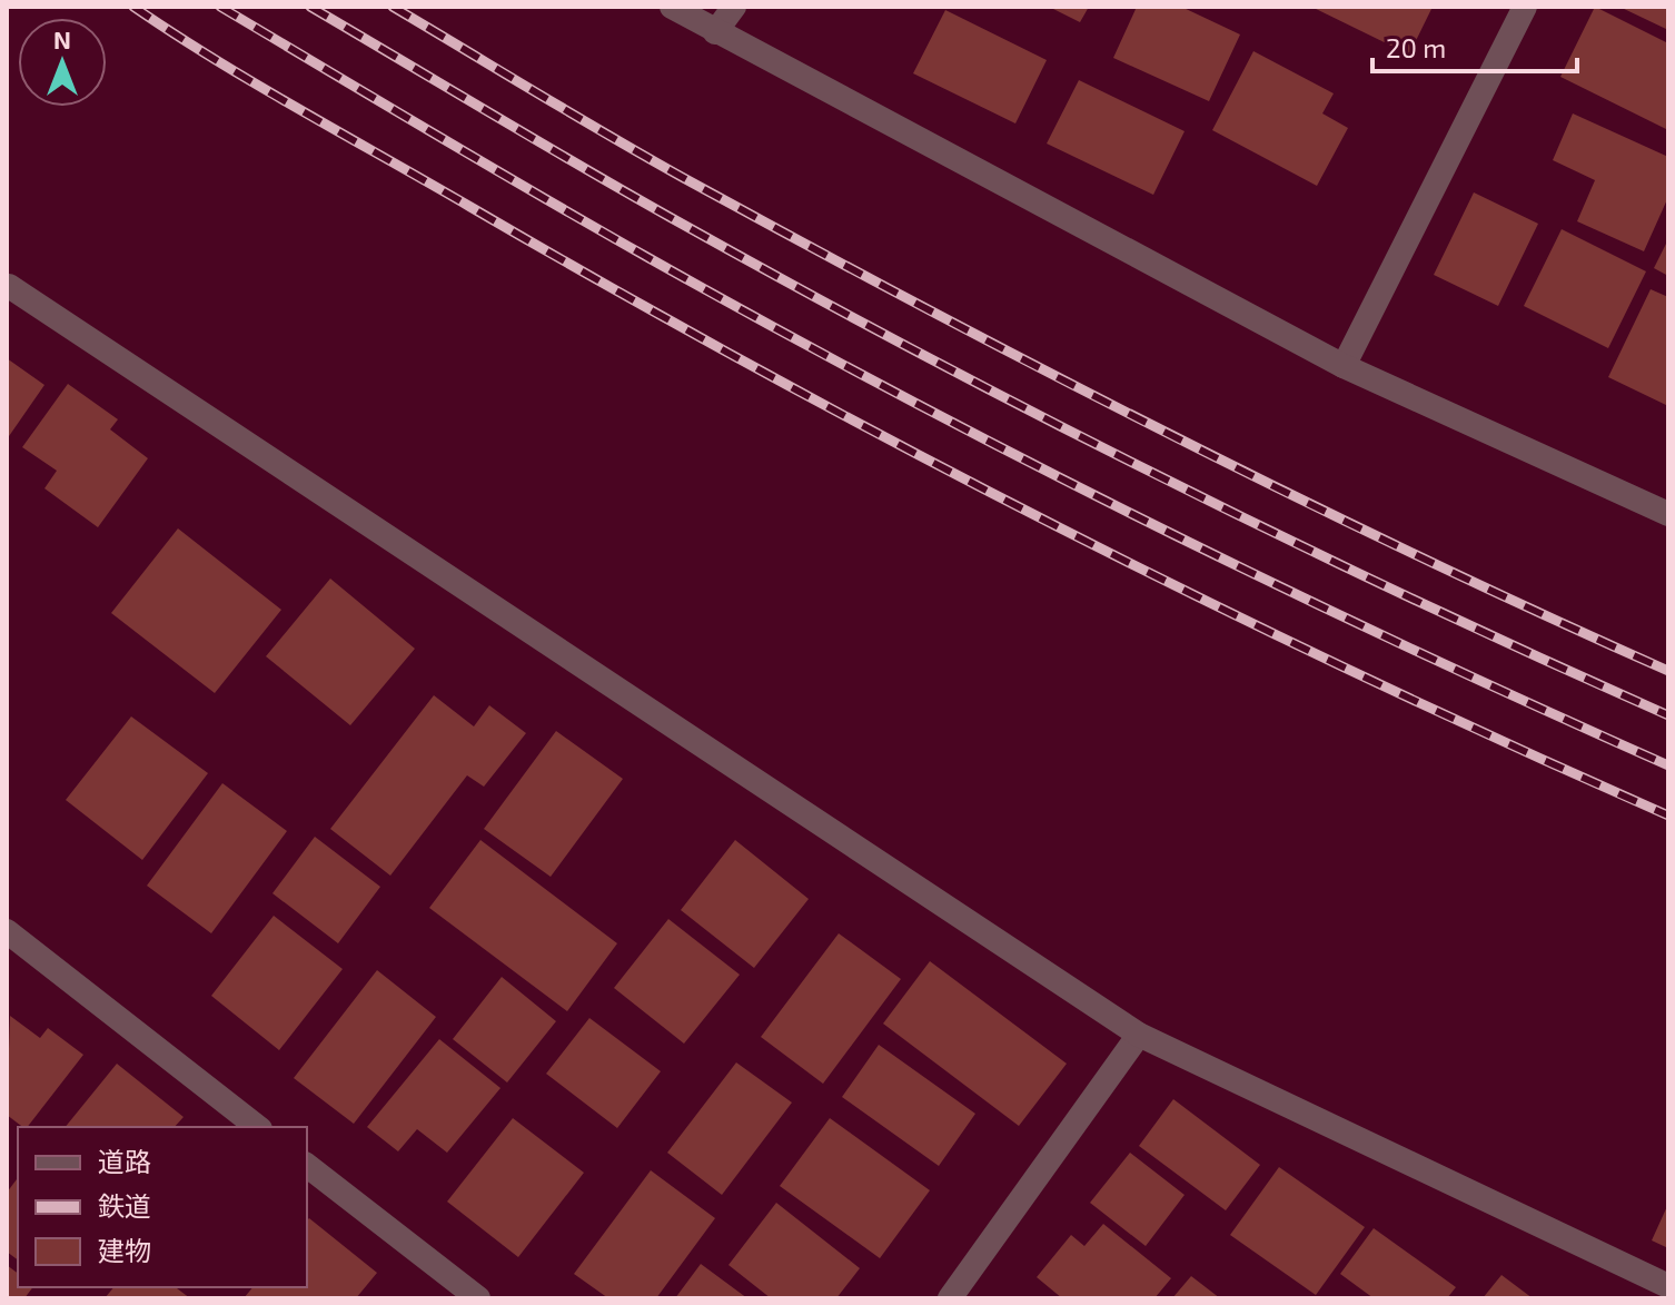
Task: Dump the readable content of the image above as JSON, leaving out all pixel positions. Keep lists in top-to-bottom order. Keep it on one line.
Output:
{"legend":["道路","鉄道","建物"],"scale_bar":"20 m","north":"top"}
